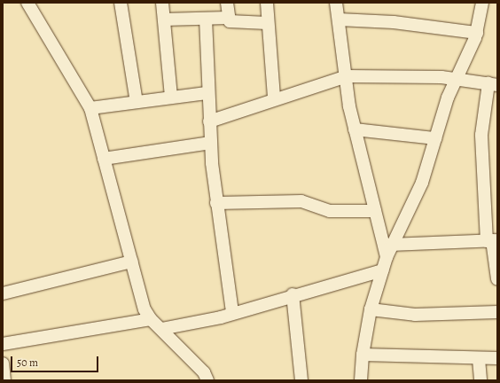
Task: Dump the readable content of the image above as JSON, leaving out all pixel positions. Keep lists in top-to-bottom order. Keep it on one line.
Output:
{"scale_bar":"50 m"}
